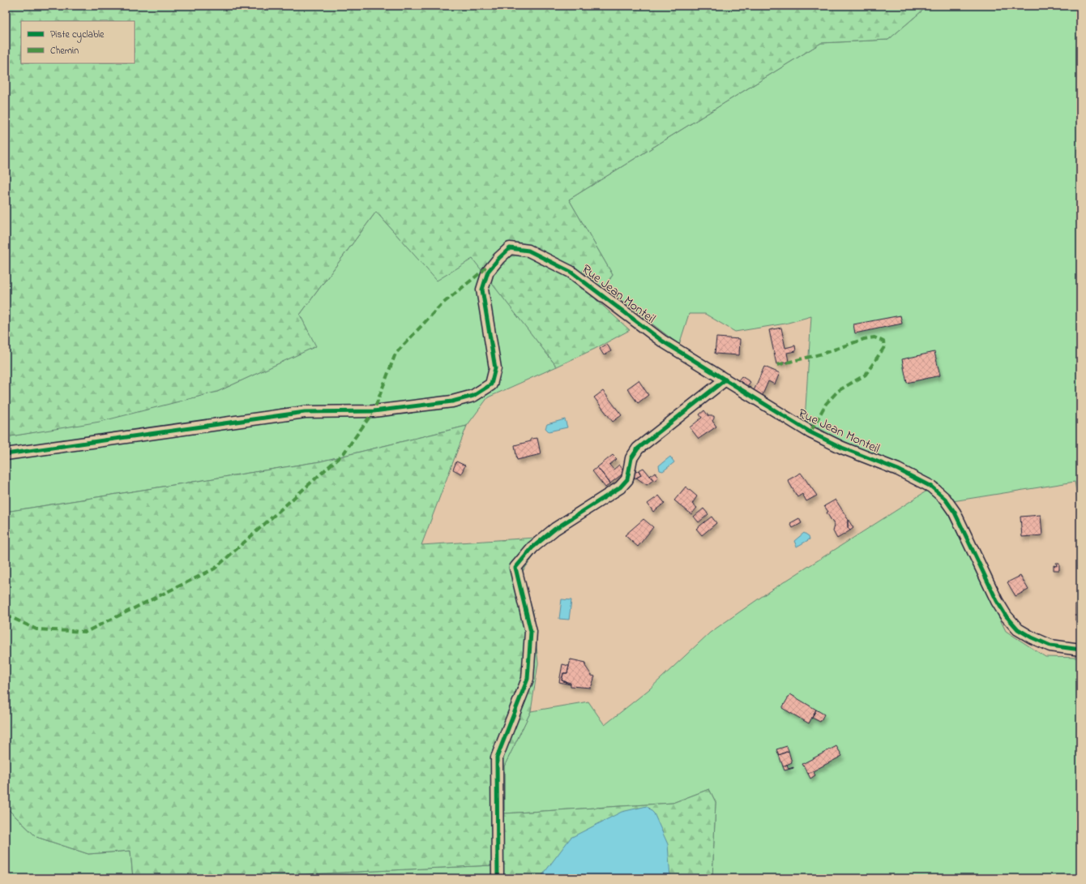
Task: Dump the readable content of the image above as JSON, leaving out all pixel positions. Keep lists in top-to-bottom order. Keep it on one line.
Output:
{"streets":{"street":["Rue Jean Monteil"]},"legend":["Piste cyclable","Chemin"]}
